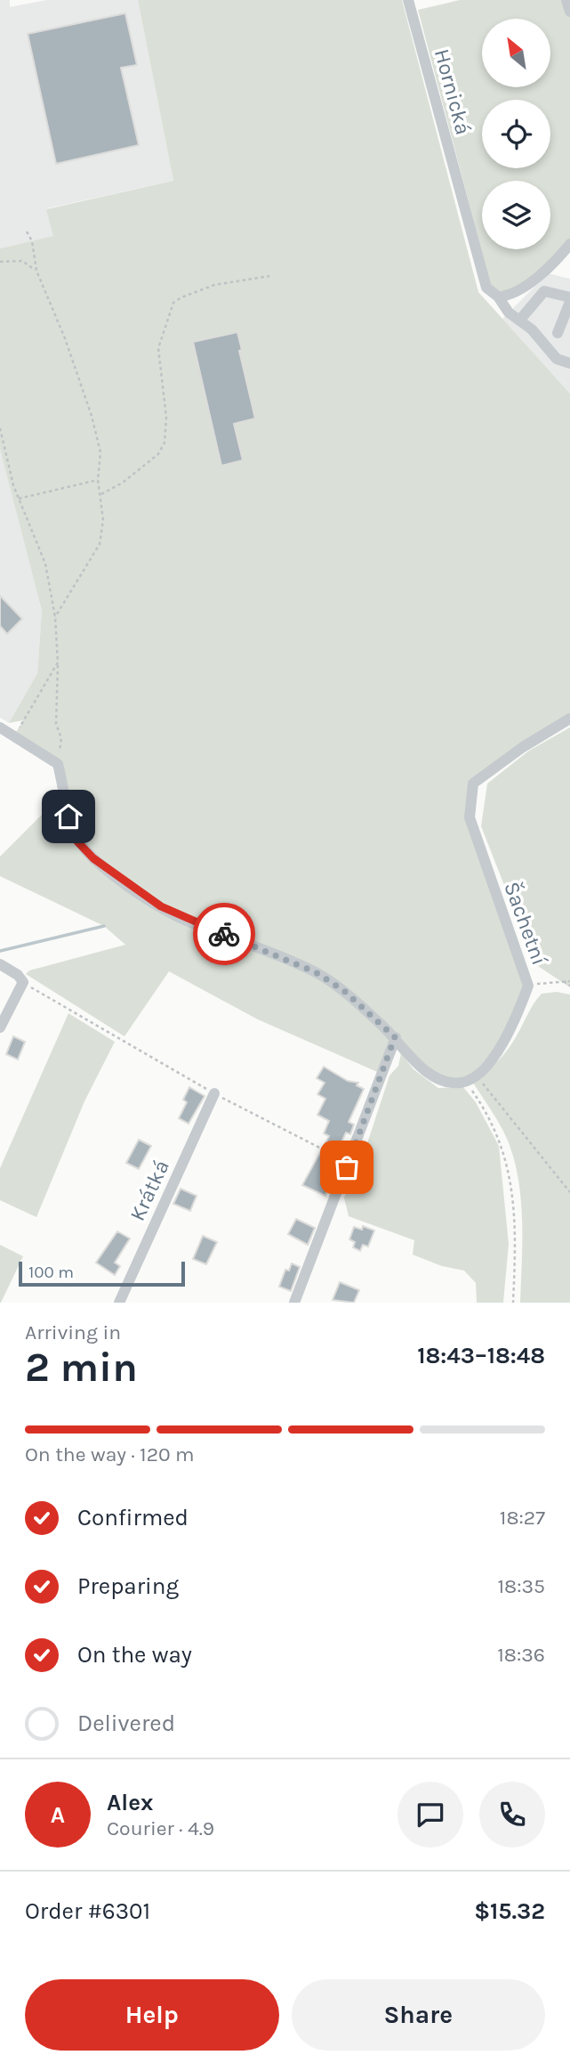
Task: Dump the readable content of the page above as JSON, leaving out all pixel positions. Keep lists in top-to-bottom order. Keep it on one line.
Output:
{"streets":{"street":["Hornická","Šachetní","Krátká"]},"scale_bar":"100 m","north":"top left","page":{"scale":"100 m","heading":["2 min","Arriving in","18:43–18:48"],"panel":["Alex","Courier · 4.9","Order #6301","$15.32"],"bar":"On the way · 120 m","list":[["Confirmed","18:27"],["Preparing","18:35"],["On the way","18:36"],"Delivered"],"round":"A","buttons":["Help","Share"]}}
